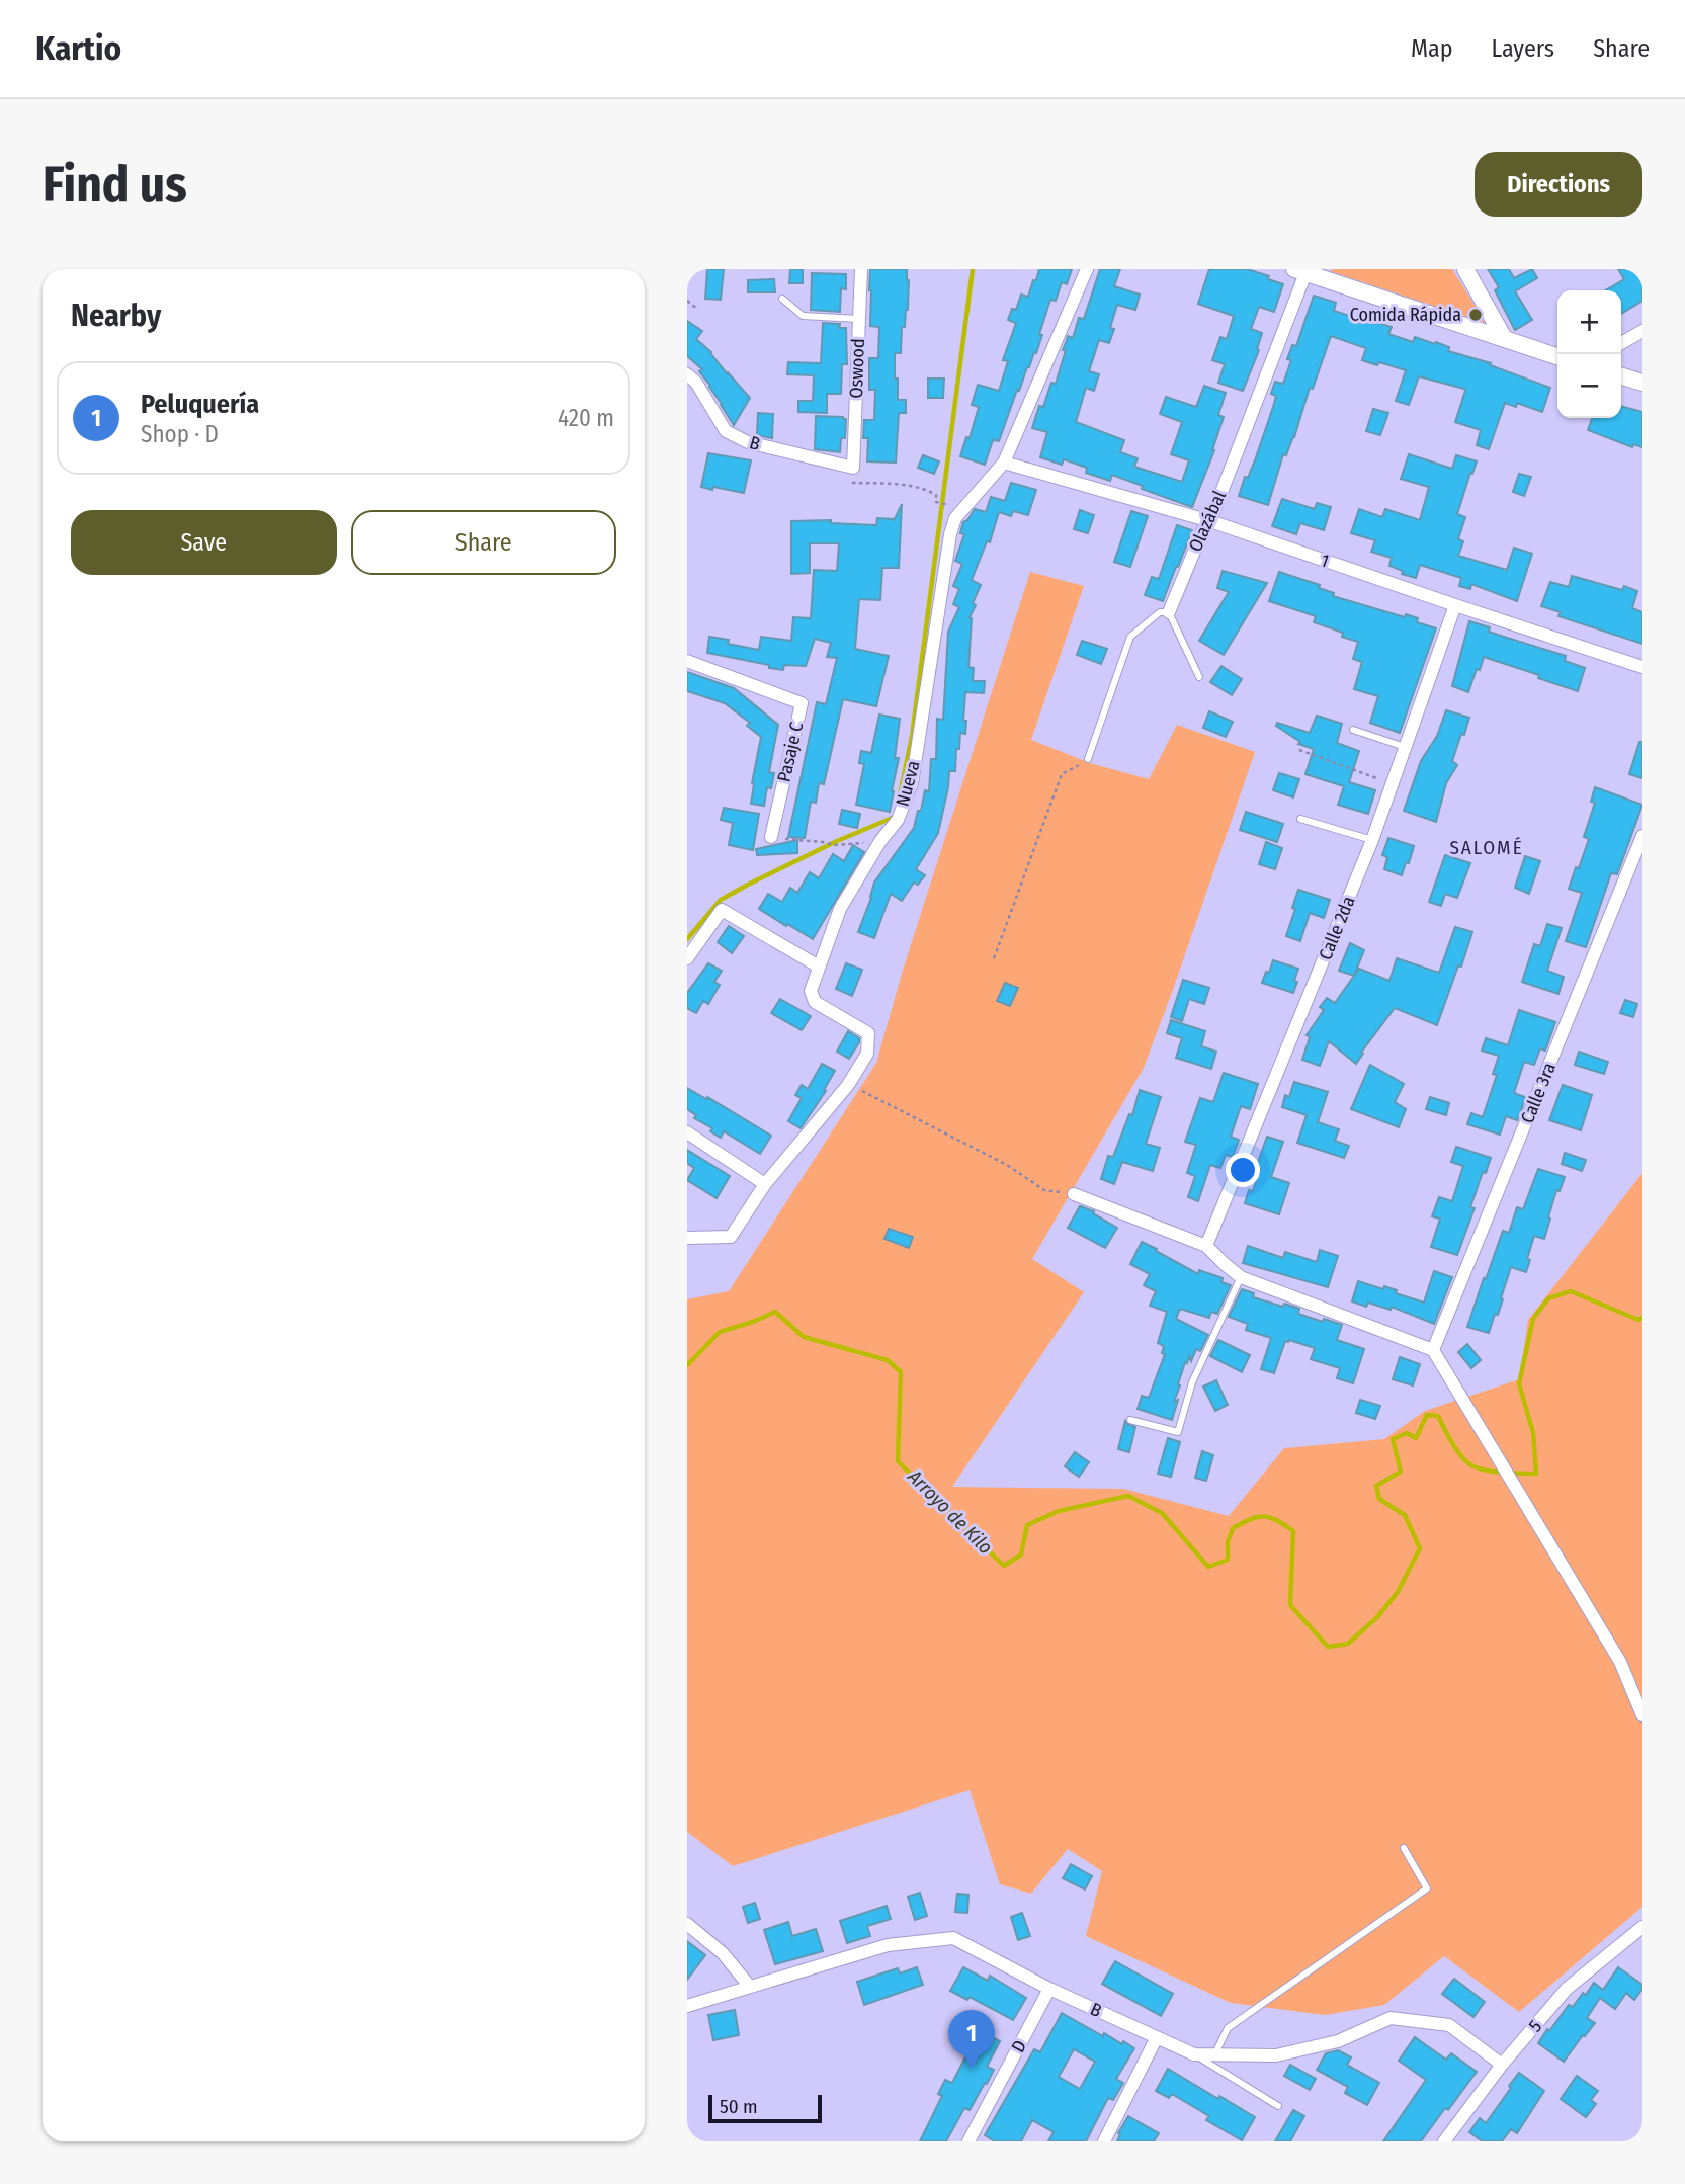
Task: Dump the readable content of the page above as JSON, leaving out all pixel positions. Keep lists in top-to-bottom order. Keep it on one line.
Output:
{"streets":{"street":["Oswood","B","Olazábal","1","Pasaje C","Nueva","Calle 2da","Calle 3ra","5","D"]},"crossings":[["Oswood","B"],["B","5"],["B","D"],["Olazábal","1"],["1","Nueva"],["1","Calle 2da"]],"districts":["SALOMÉ"],"water":["Arroyo de Kilo"],"places":["Comida Rápida"],"scale_bar":"50 m","page":{"header":"Kartio","nav":["Map","Layers","Share"],"buttons":["Directions",["Save","Share"]],"title":"Find us","heading":"Nearby","map_buttons":["+","−"],"list":[{"mark":"1","name":"Peluquería","note":"Shop · D","value":"420 m"}],"pins":"1","scale":"50 m"}}
